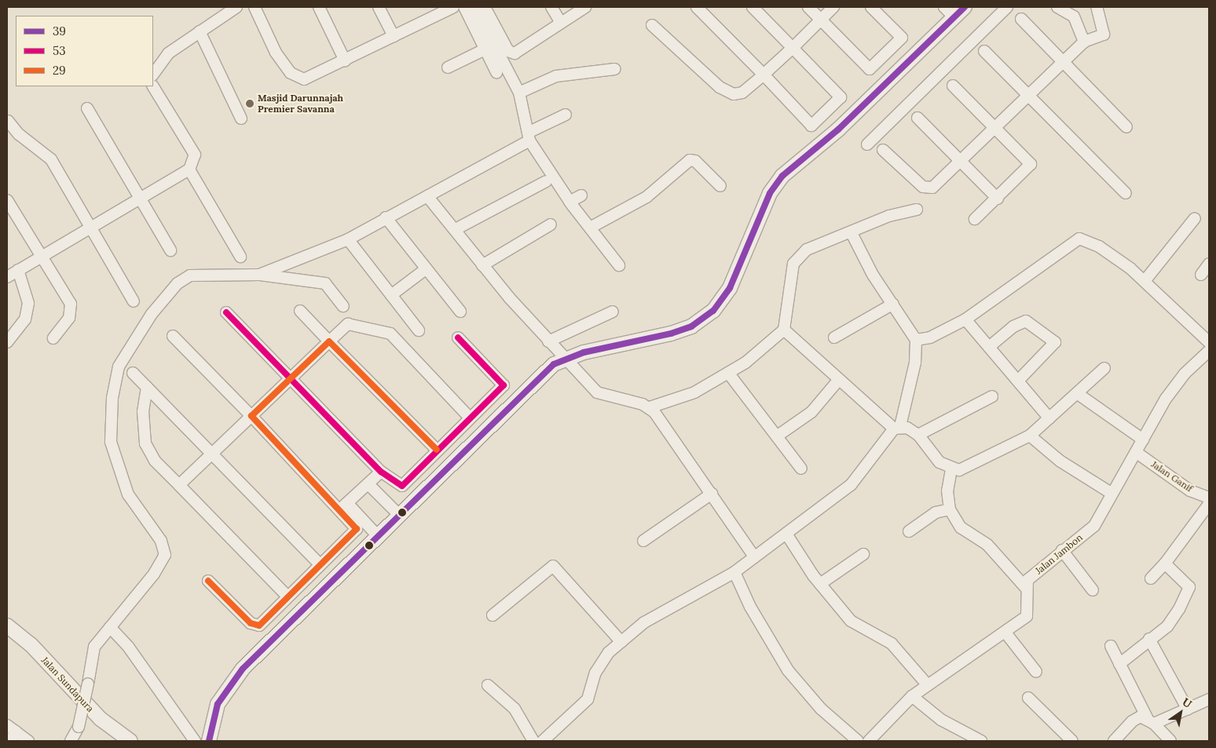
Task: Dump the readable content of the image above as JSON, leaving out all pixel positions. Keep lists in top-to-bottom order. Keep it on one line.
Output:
{"streets":{"street":["Jalan Ganif","Jalan Jambon","Jalan Sundapura"]},"crossings":[["Jalan Ganif","Jalan Jambon"]],"places":["Masjid Darunnajah Premier Savanna"],"lines":["transit line 39","transit line 53","transit line 29"],"legend":["39","53","29"],"north":"top right"}
